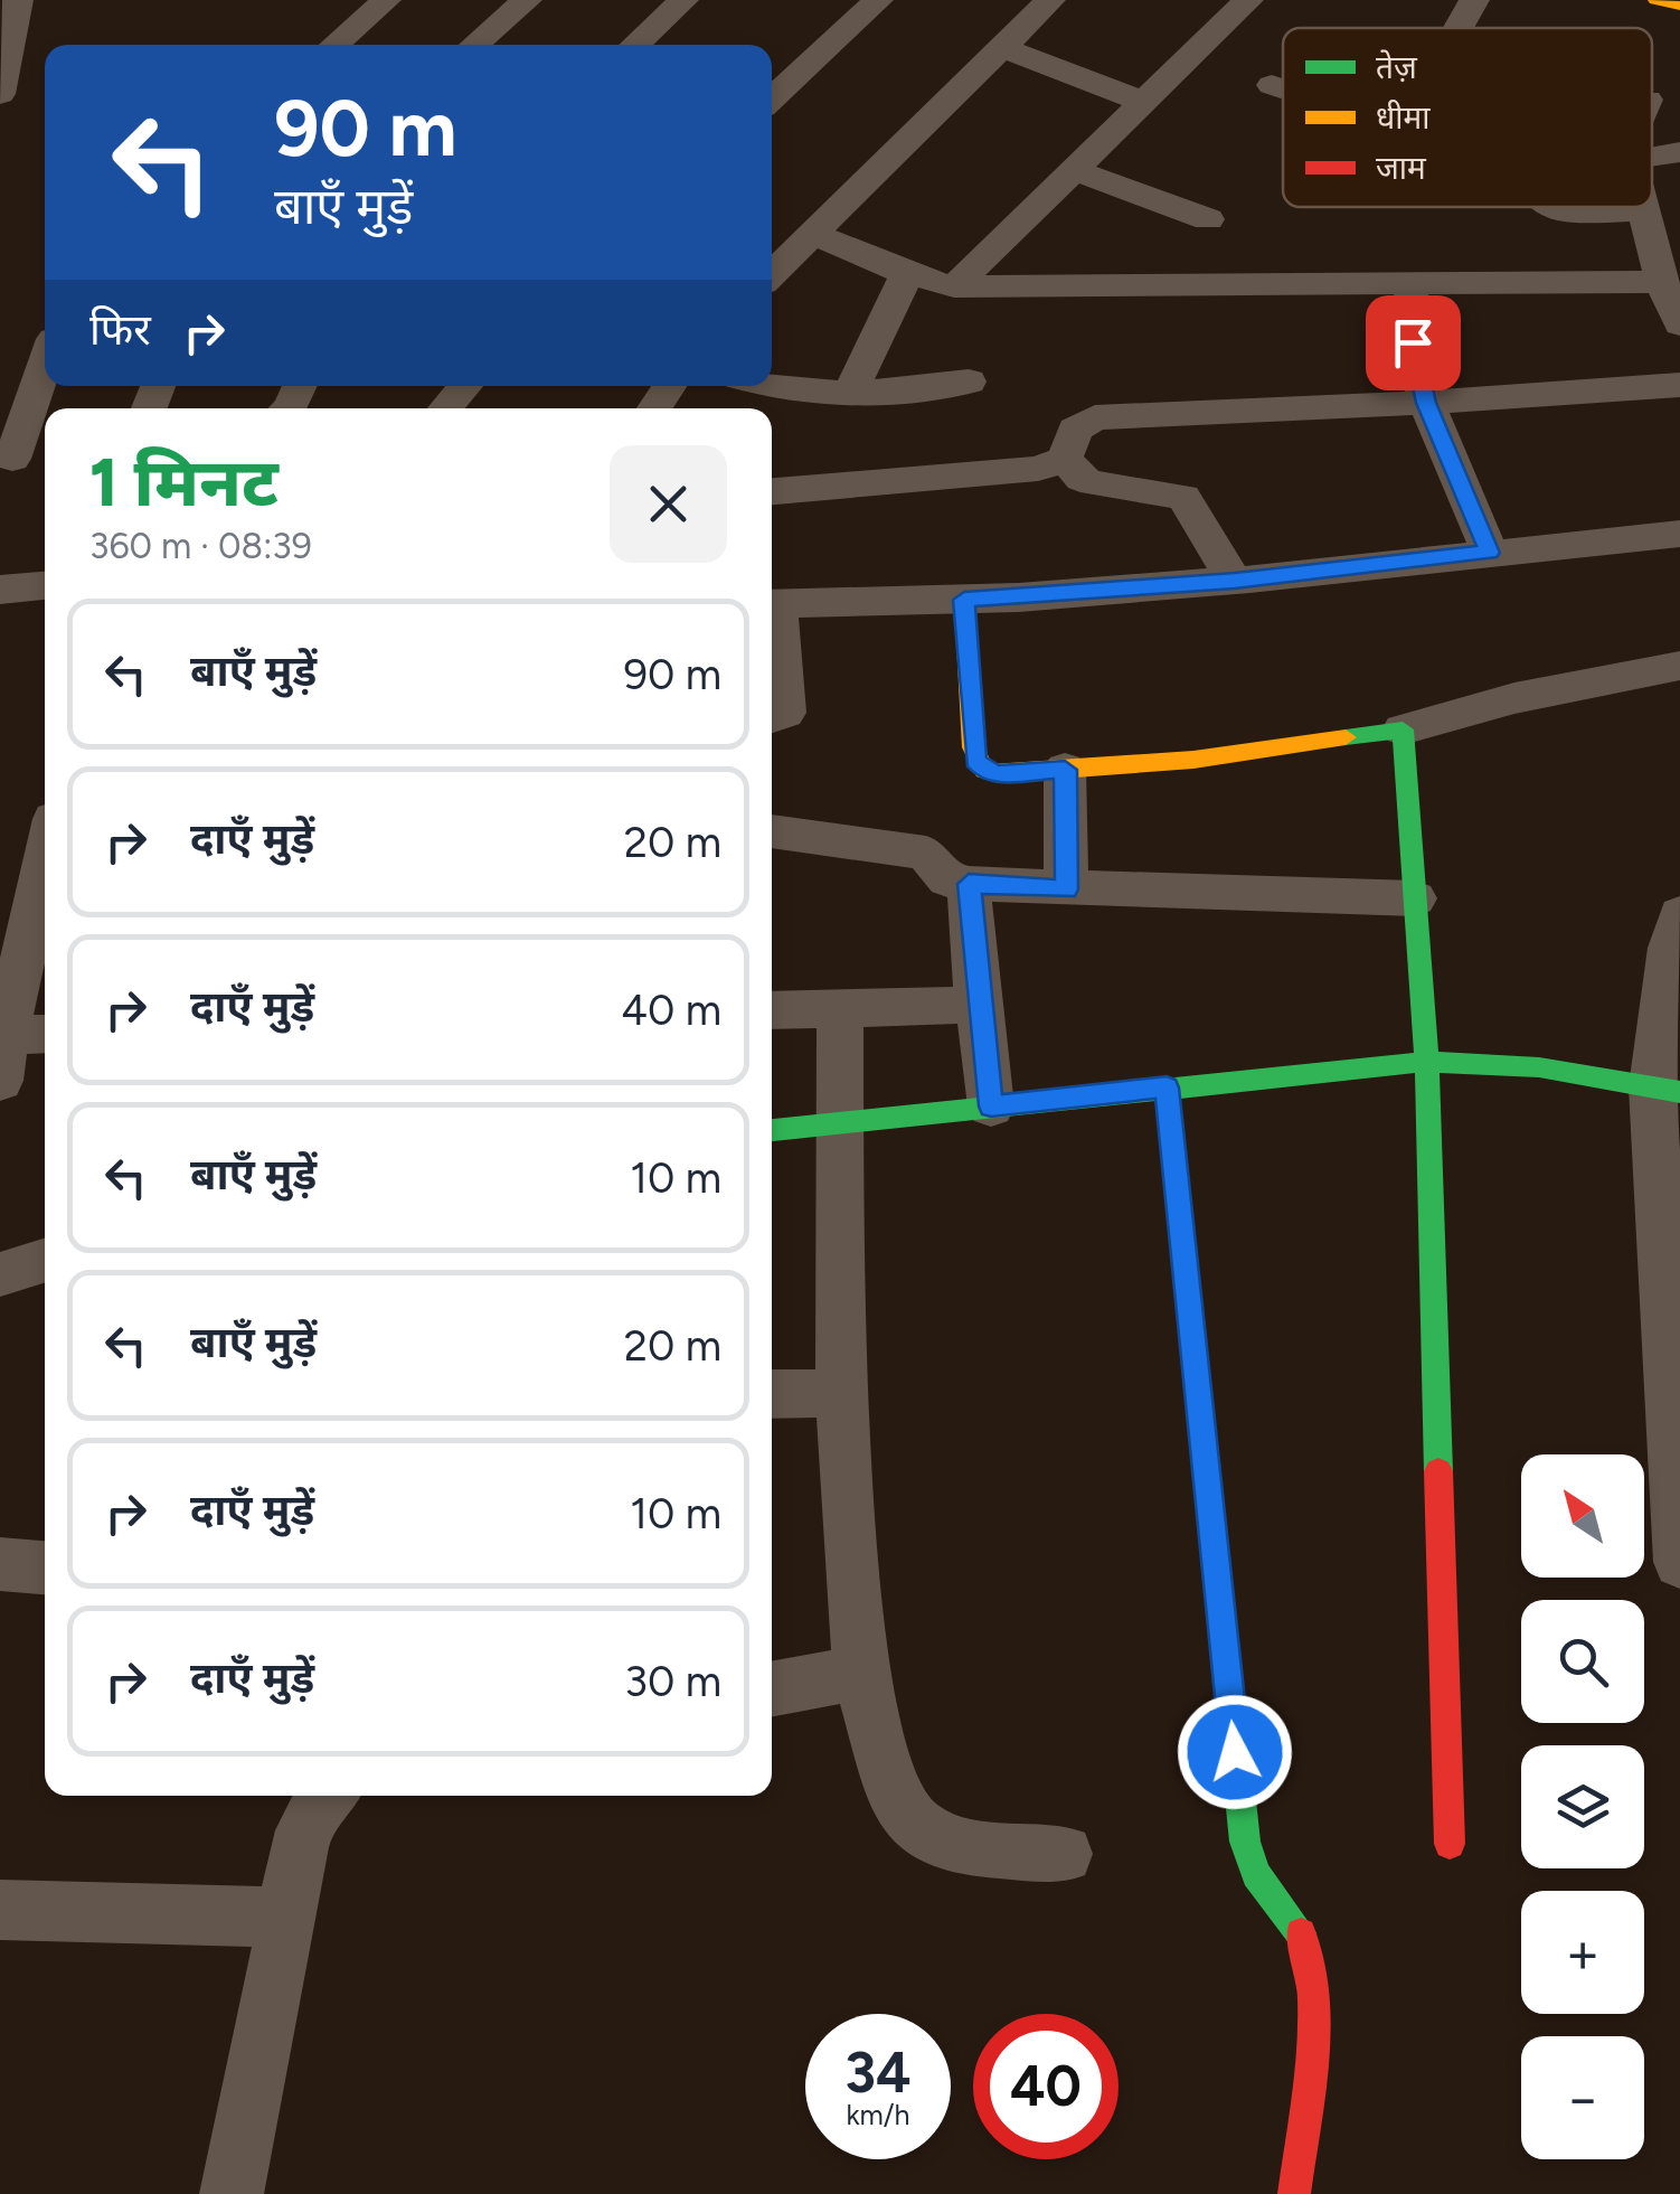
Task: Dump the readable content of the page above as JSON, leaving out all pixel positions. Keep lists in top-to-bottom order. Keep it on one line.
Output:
{"legend":["तेज़","धीमा","जाम"],"north":"top left","page":{"turn":["90 m","बाएँ मुड़ें"],"then":"फिर","heading":["1 मिनट","360 m · 08:39"],"list":[{"name":"बाएँ मुड़ें","value":"90 m"},{"name":"दाएँ मुड़ें","value":"20 m"},{"name":"दाएँ मुड़ें","value":"40 m"},{"name":"बाएँ मुड़ें","value":"10 m"},{"name":"बाएँ मुड़ें","value":"20 m"},{"name":"दाएँ मुड़ें","value":"10 m"},{"name":"दाएँ मुड़ें","value":"30 m"}],"map_buttons":["+","−"],"speed":"34 km/h","limit":"40"}}
